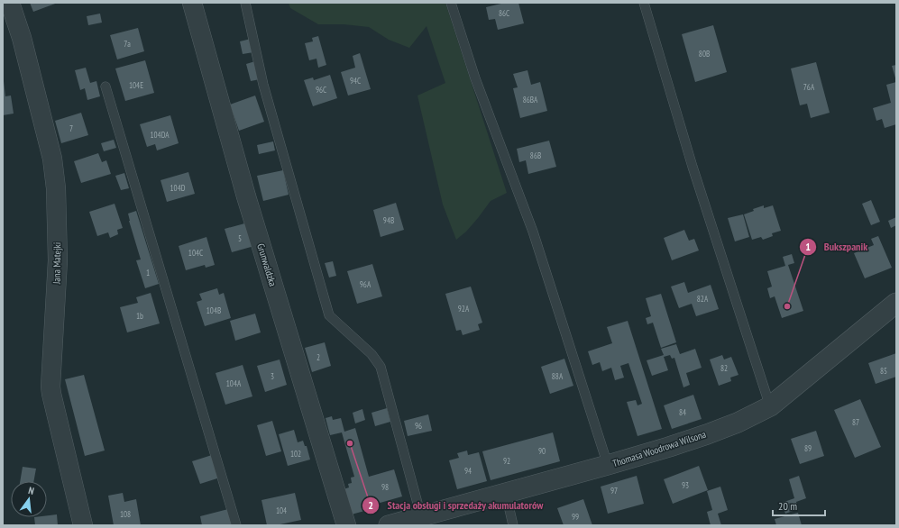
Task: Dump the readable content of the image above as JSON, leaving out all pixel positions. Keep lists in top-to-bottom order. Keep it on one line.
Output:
{"streets":{"street":["Jana Matejki","Grunwaldzka","Thomasa Woodrowa Wilsona"]},"places":["Bukszpanik","Stacja obsługi i sprzedaży akumulatorów"],"house_numbers":["86C","7a","80B","94C","104E","76A","96C","86BA","7","104DA","86B","104D","94B","5","104C","1","96A","82A","92A","104B","1b","2","82","85","3","88A","104A","84","87","96","89","90","102","92","94","93","98","97","104","108","99"],"scale_bar":"20 m","north":"top"}
